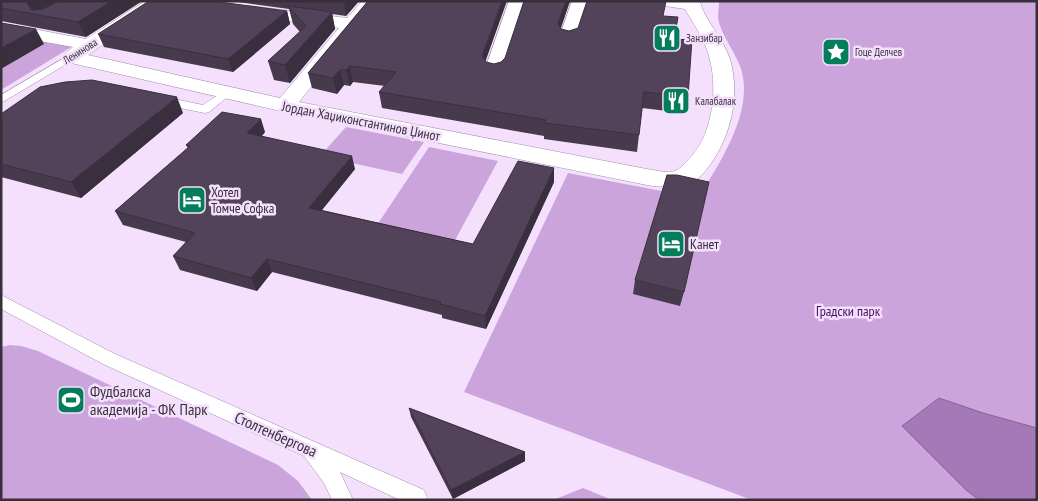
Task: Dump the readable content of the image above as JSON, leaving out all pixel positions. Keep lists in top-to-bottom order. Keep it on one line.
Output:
{"streets":{"street":["Ленинова","Јордан Хаџиконстантинов Џинот"],"lane":["Столтенбергова"]},"crossings":[["Ленинова","Јордан Хаџиконстантинов Џинот"]],"parks":["Градски парк"],"places":{"restaurant":["Занзибар","Калабалак"],"place":["Гоце Делчев"],"hotel":["Хотел Томче Софка","Канет"],"sports":["Фудбалска академија - ФК Парк"]}}
